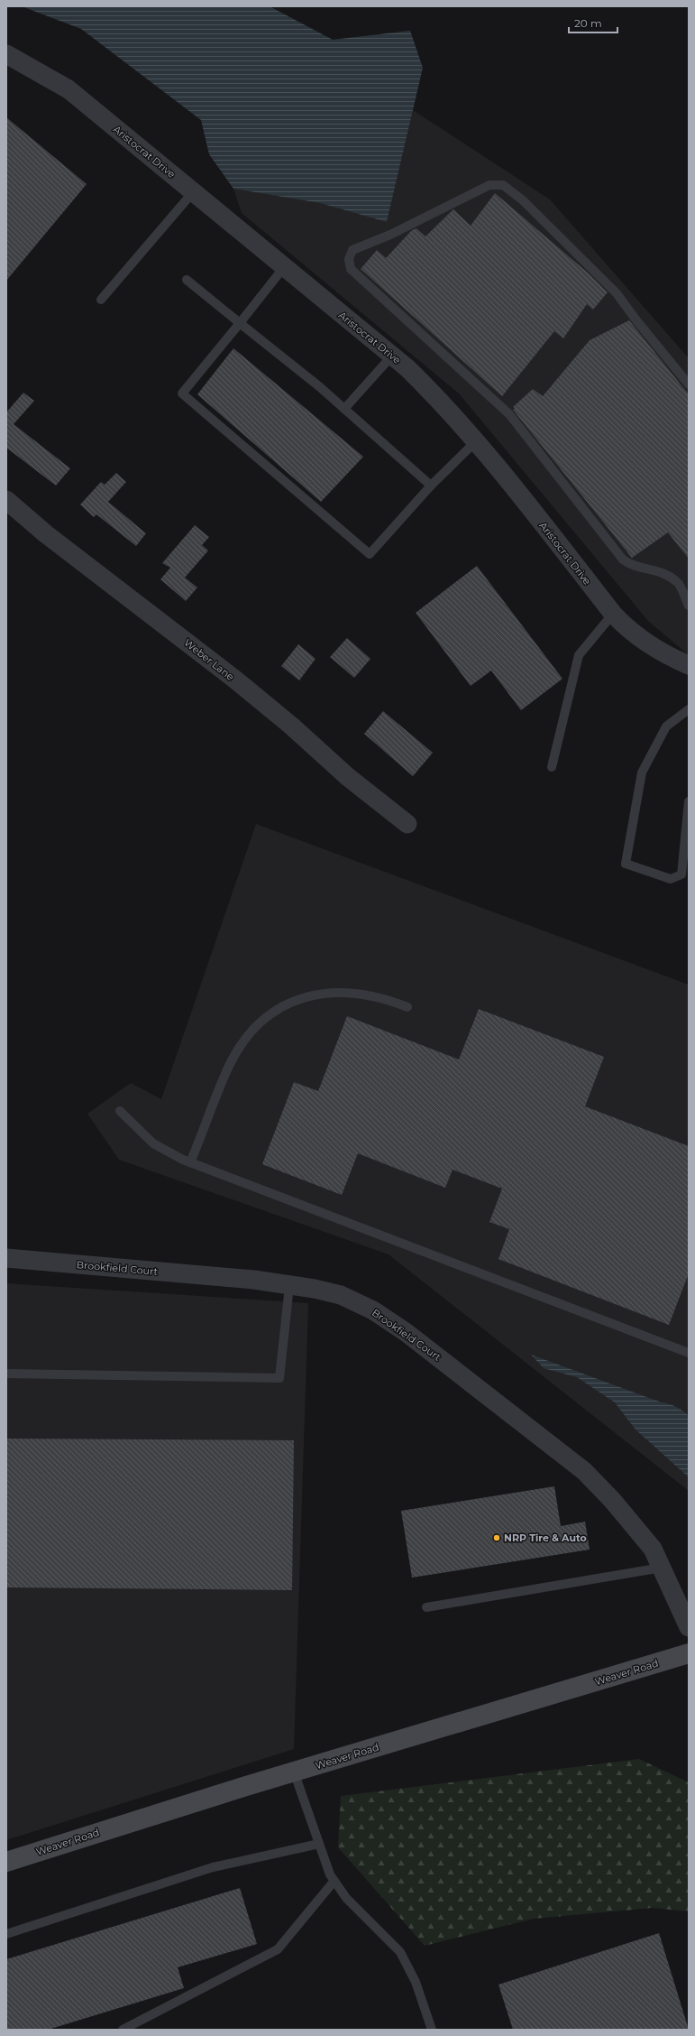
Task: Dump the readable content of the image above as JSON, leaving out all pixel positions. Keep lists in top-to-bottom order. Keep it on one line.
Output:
{"streets":{"main road":["Weaver Road"],"street":["Aristocrat Drive","Weber Lane","Brookfield Court"]},"places":["NRP Tire & Auto"],"scale_bar":"20 m"}
